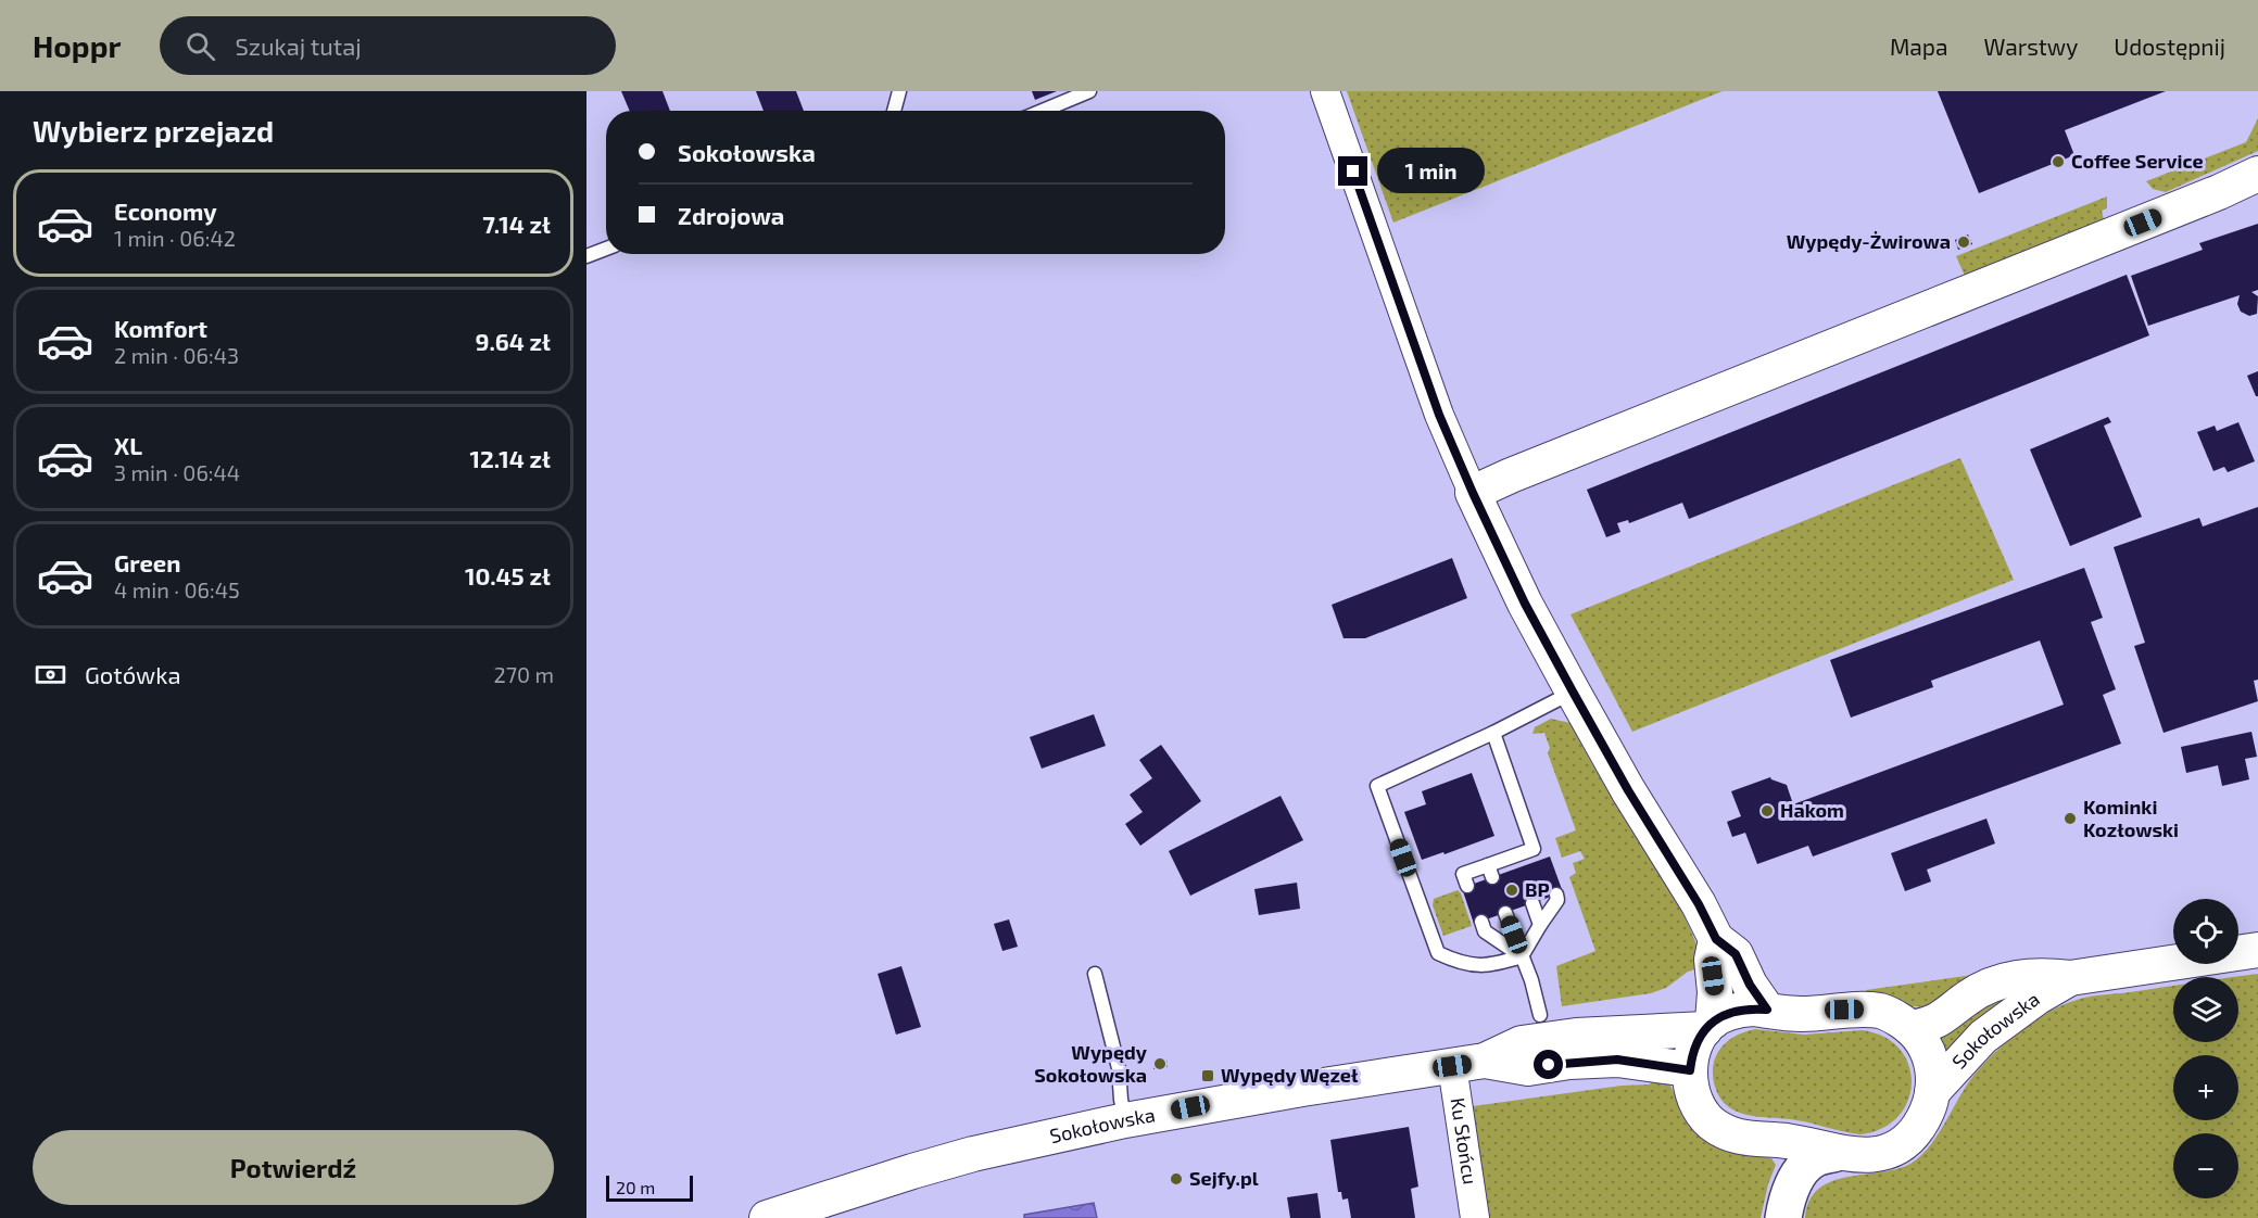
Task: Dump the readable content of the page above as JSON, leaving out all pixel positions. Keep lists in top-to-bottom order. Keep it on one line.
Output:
{"streets":{"street":["Sokołowska","Ku Słońcu"]},"crossings":[["Sokołowska","Ku Słońcu"]],"places":{"other":["Coffee Service","Wypędy-Żwirowa","Hakom","Kominki Kozłowski","BP","Wypędy Sokołowska","Sejfy.pl"],"transit":["Wypędy Węzeł"]},"scale_bar":"20 m","page":{"header":"Hoppr","search":"Szukaj tutaj","nav":["Mapa","Warstwy","Udostępnij"],"heading":"Wybierz przejazd","banner":["Sokołowska","Zdrojowa"],"bubble":"1 min","list":[{"name":"Economy","note":"1 min · 06:42","value":"7.14 zł"},{"name":"Komfort","note":"2 min · 06:43","value":"9.64 zł"},{"name":"XL","note":"3 min · 06:44","value":"12.14 zł"},{"name":"Green","note":"4 min · 06:45","value":"10.45 zł"}],"pay":["Gotówka","270 m"],"map_buttons":["+","−"],"buttons":"Potwierdź","scale":"20 m"}}
